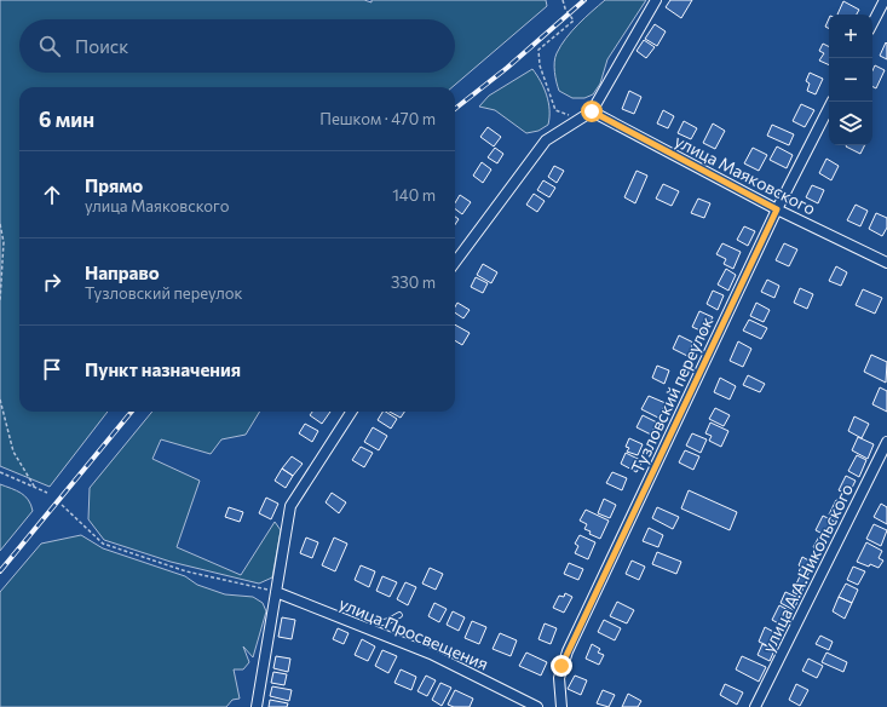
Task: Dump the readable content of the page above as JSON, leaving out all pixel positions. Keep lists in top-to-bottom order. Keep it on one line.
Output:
{"streets":{"street":["улица Маяковского","Тузловский переулок","улица А.А.Никольского","улица Просвещения"]},"crossings":[["улица Маяковского","Тузловский переулок"]],"page":{"map_buttons":["+","−"],"search":"Поиск","heading":["6 мин","Пешком · 470 m"],"list":[["Прямо","улица Маяковского","140 m"],["Направо","Тузловский переулок","330 m"],"Пункт назначения"]}}
